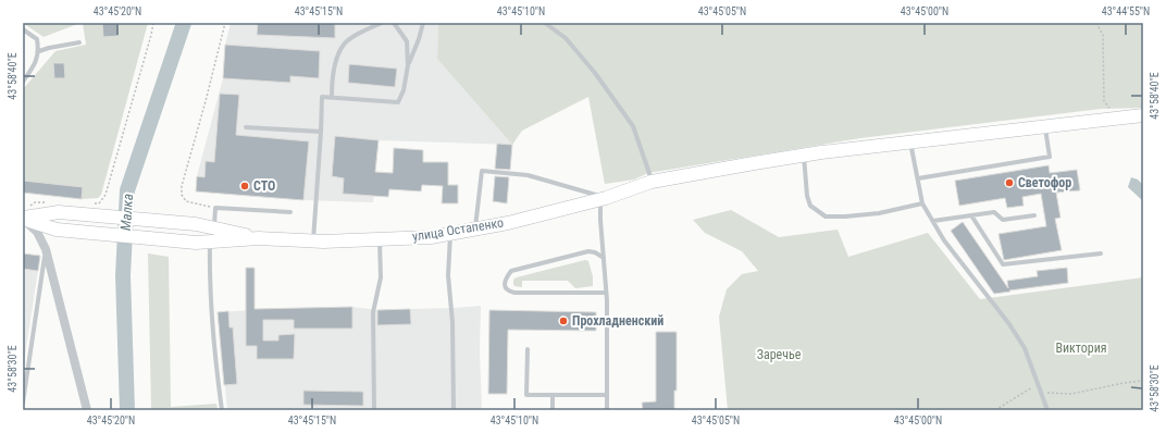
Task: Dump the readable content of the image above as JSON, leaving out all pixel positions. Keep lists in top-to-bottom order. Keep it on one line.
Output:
{"streets":{"main road":["улица Остапенко"]},"water":["Малка"],"parks":["Виктория","Заречье"],"places":["Светофор","СТО","Прохладненский"],"coordinates":["43°45'20\"N","43°45'15\"N","43°45'10\"N","43°45'05\"N","43°45'00\"N","43°44'55\"N","43°58'40\"E","43°58'30\"E"]}
